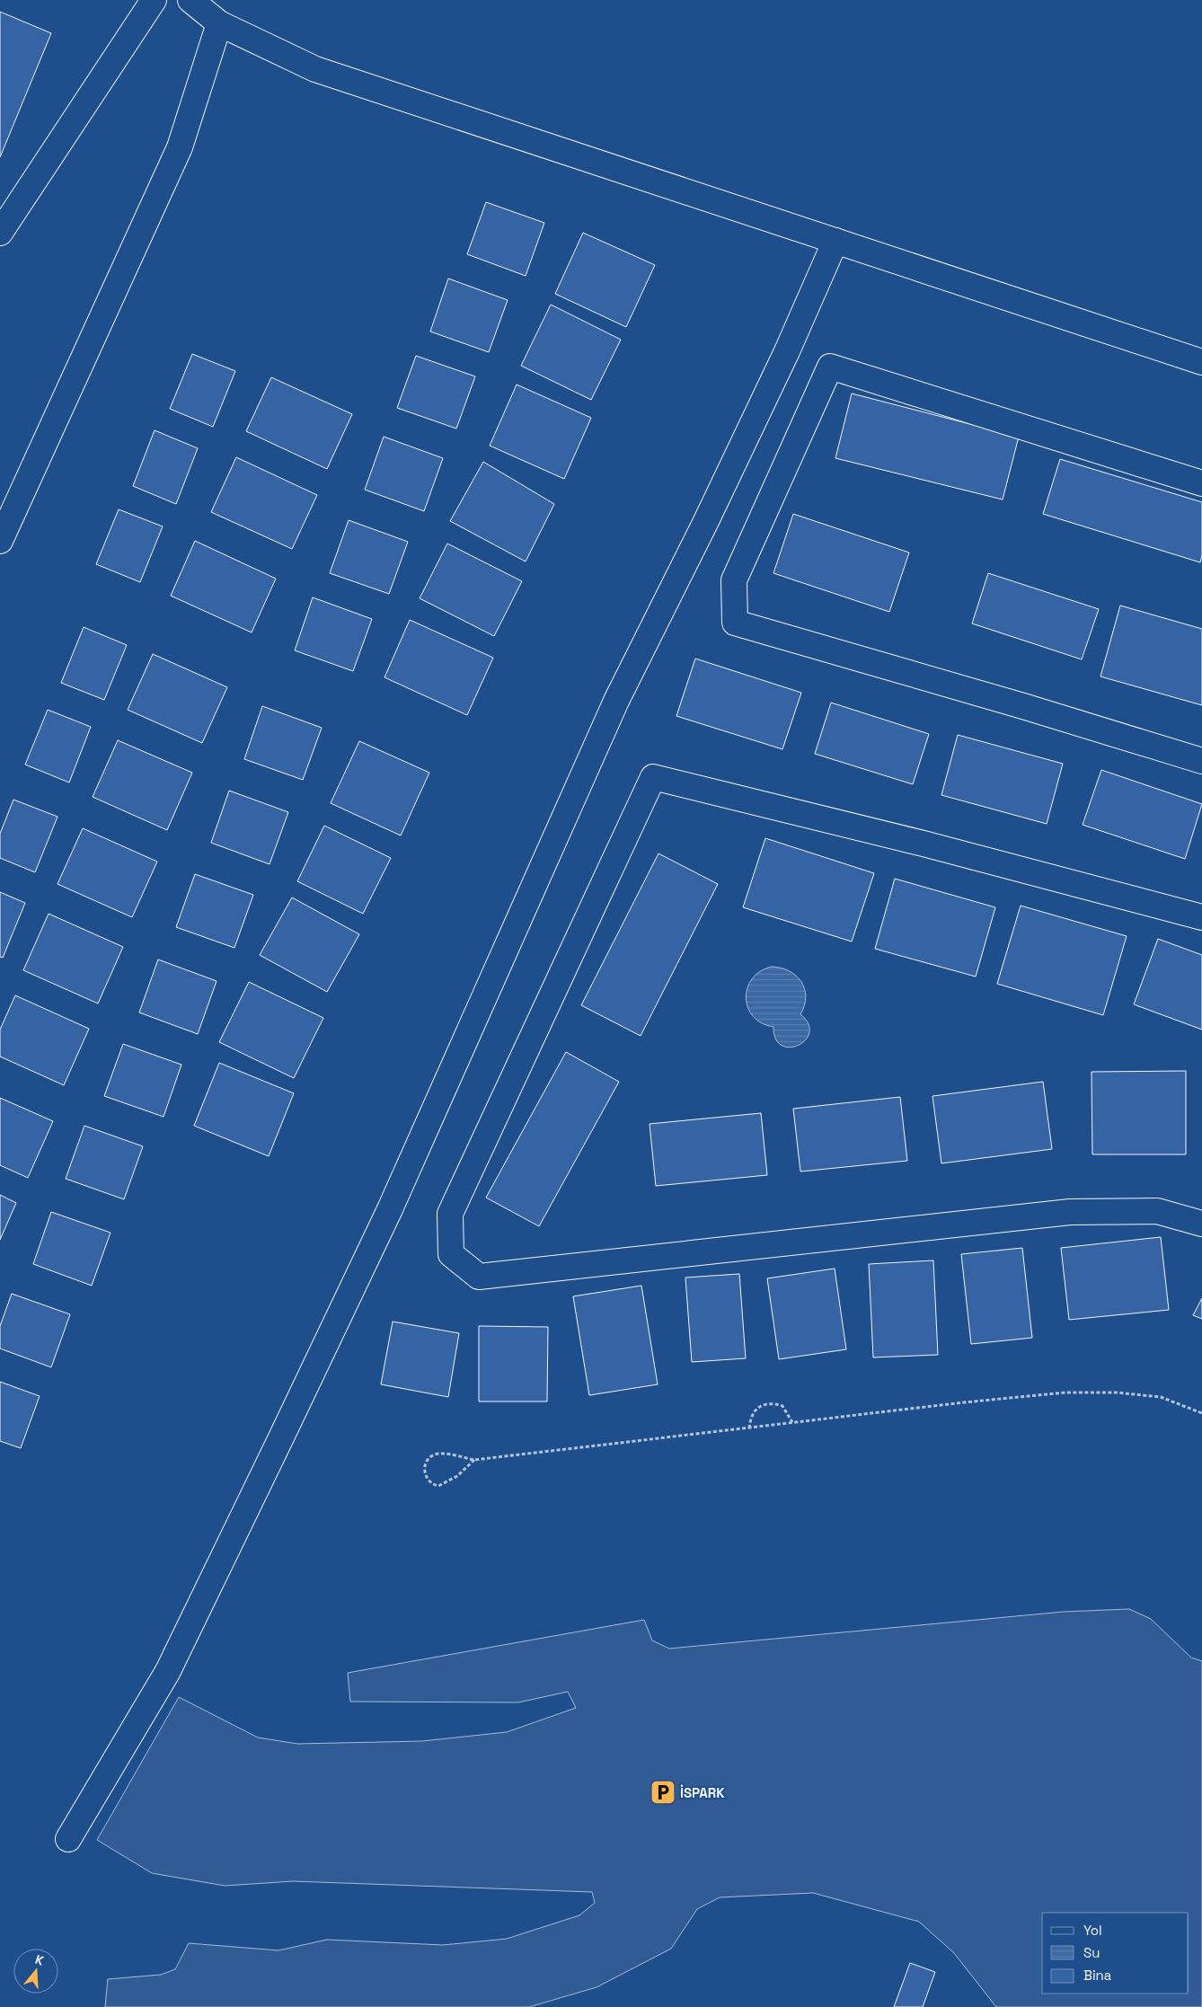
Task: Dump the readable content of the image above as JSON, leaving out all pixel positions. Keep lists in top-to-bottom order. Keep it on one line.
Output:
{"places":{"parking":["İSPARK"]},"legend":["Yol","Su","Bina"],"north":"top"}
